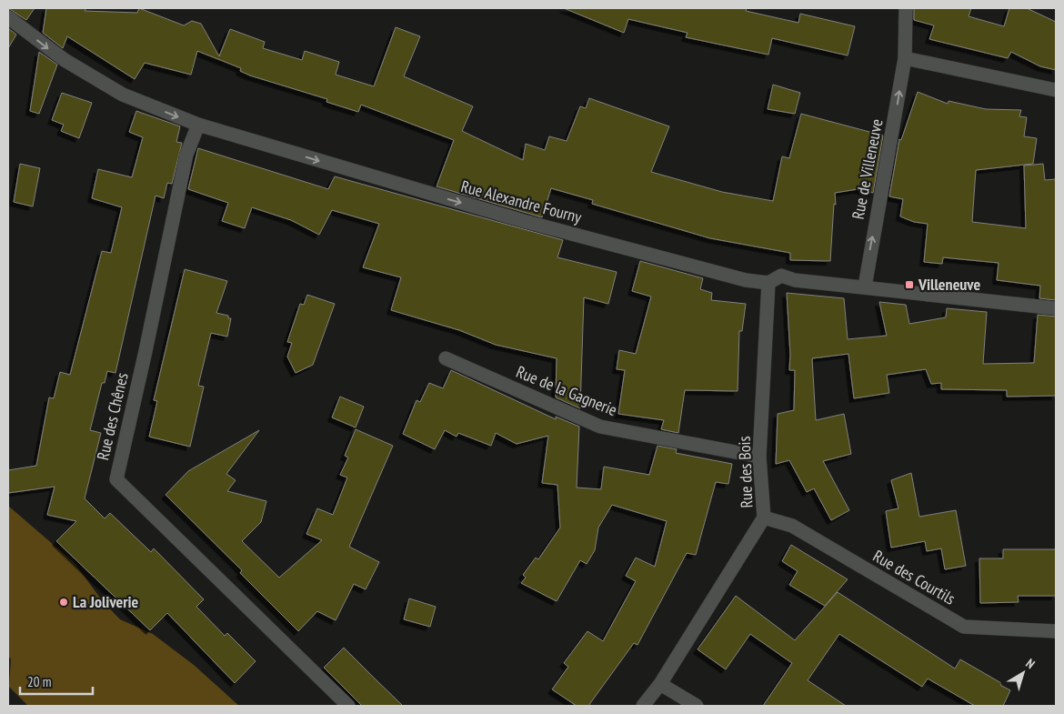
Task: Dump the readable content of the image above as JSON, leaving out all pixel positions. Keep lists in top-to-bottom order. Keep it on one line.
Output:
{"streets":{"street":["Rue de Villeneuve","Rue Alexandre Fourny","Rue de la Gagnerie","Rue des Chênes","Rue des Bois","Rue des Courtils"]},"crossings":[["Rue de Villeneuve","Rue Alexandre Fourny"],["Rue Alexandre Fourny","Rue des Chênes"],["Rue Alexandre Fourny","Rue des Bois"],["Rue de la Gagnerie","Rue des Bois"],["Rue des Bois","Rue des Courtils"]],"one_way":["Rue de Villeneuve","Rue Alexandre Fourny"],"places":{"transit":["Villeneuve"],"other":["La Joliverie"]},"scale_bar":"20 m","north":"top right"}
